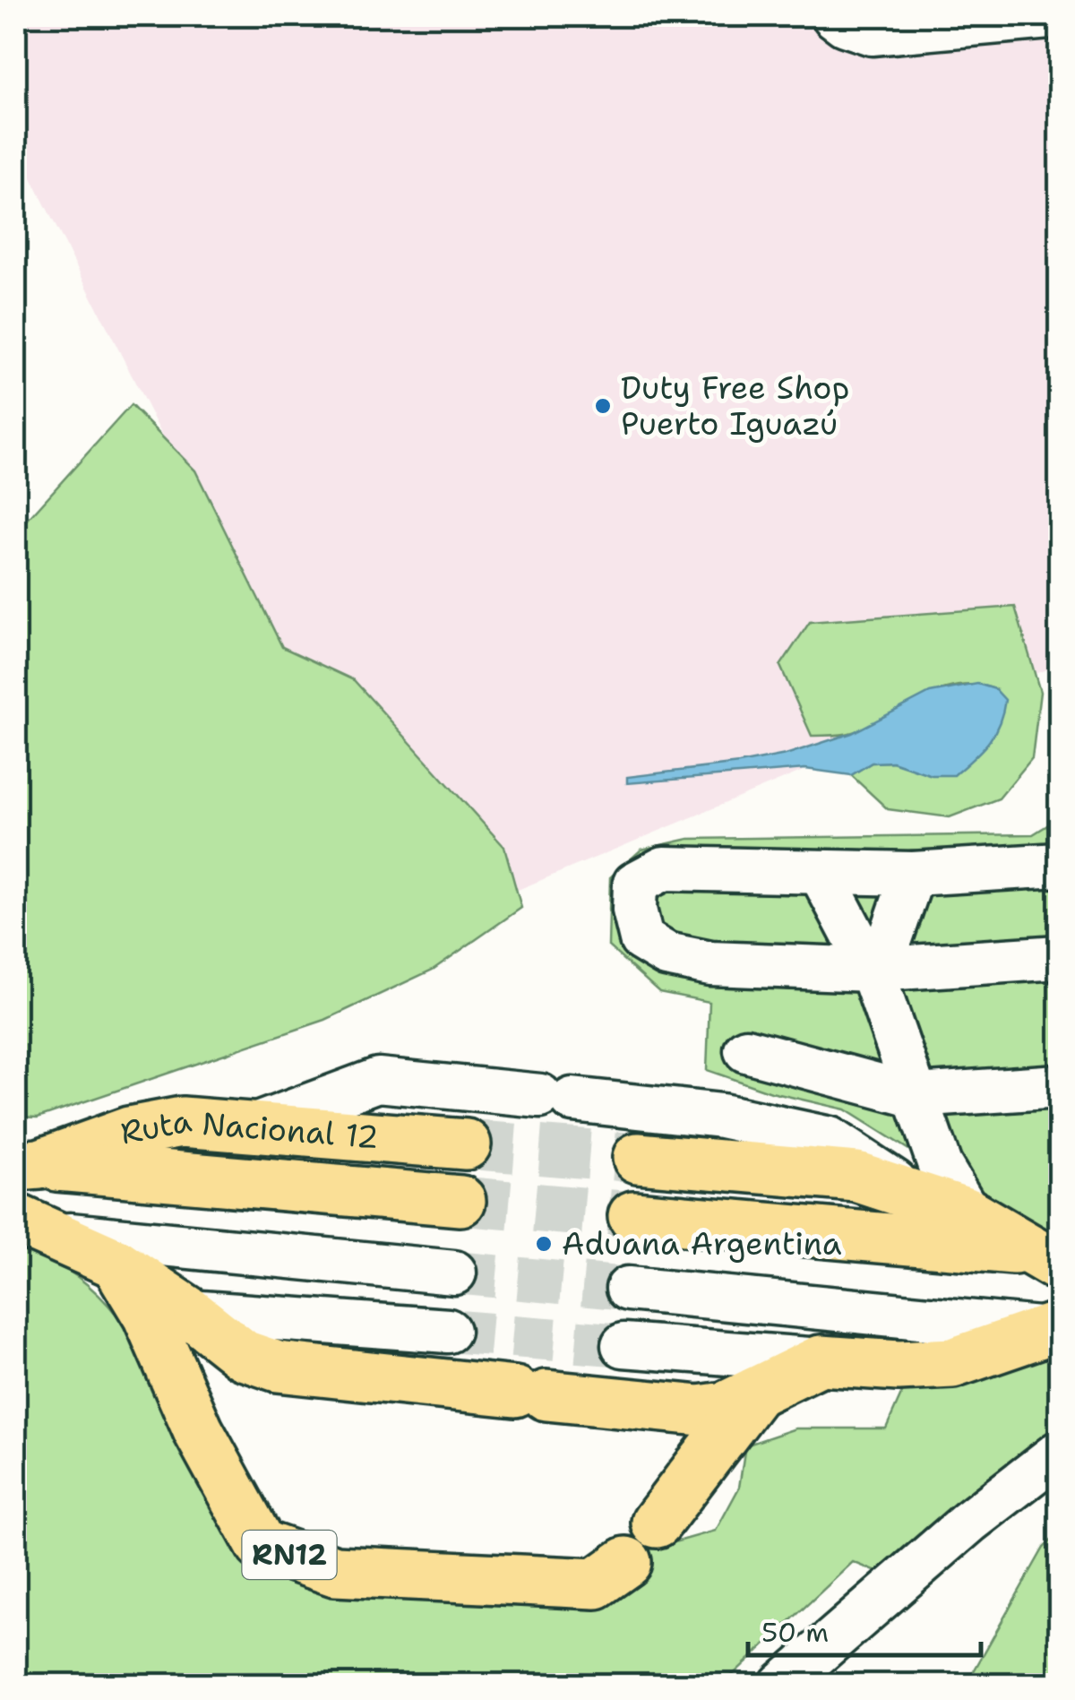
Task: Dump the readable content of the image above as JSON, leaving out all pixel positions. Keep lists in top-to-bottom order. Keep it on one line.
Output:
{"streets":{"highway":["Ruta Nacional 12","RN12"]},"places":["Duty Free Shop Puerto Iguazú","Aduana Argentina"],"scale_bar":"50 m"}
